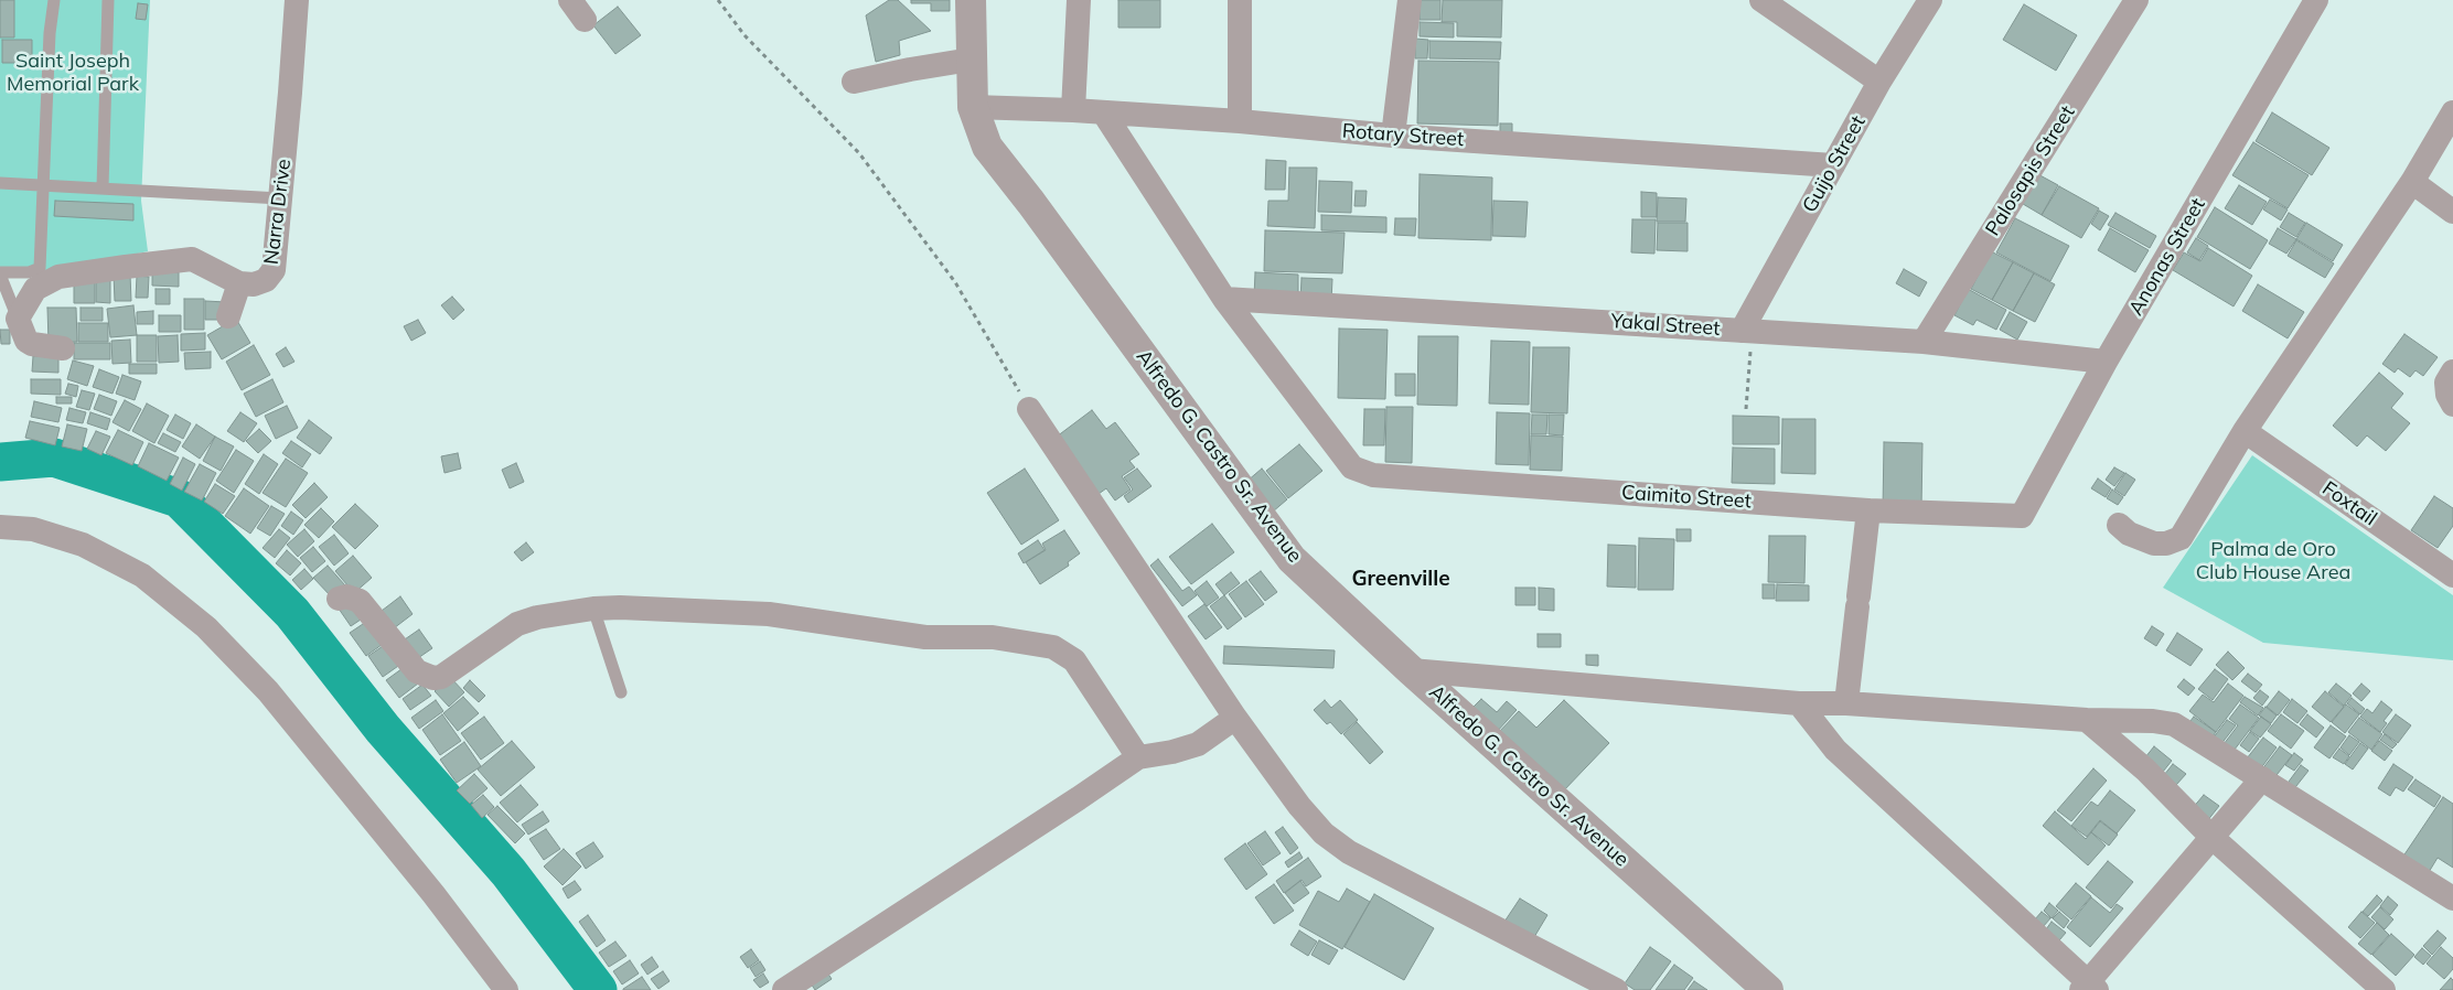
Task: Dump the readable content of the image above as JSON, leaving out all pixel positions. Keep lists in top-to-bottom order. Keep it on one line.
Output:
{"streets":{"street":["Rotary Street","Guijo Street","Palosapis Street","Narra Drive","Anonas Street","Yakal Street","Alfredo G. Castro Sr. Avenue","Caimito Street","Foxtail"]},"crossings":[["Rotary Street","Guijo Street"],["Rotary Street","Alfredo G. Castro Sr. Avenue"],["Guijo Street","Yakal Street"],["Palosapis Street","Yakal Street"],["Anonas Street","Yakal Street"],["Anonas Street","Caimito Street"],["Yakal Street","Caimito Street"]],"districts":["Greenville"],"parks":["Saint Joseph Memorial Park","Palma de Oro Club House Area"]}
